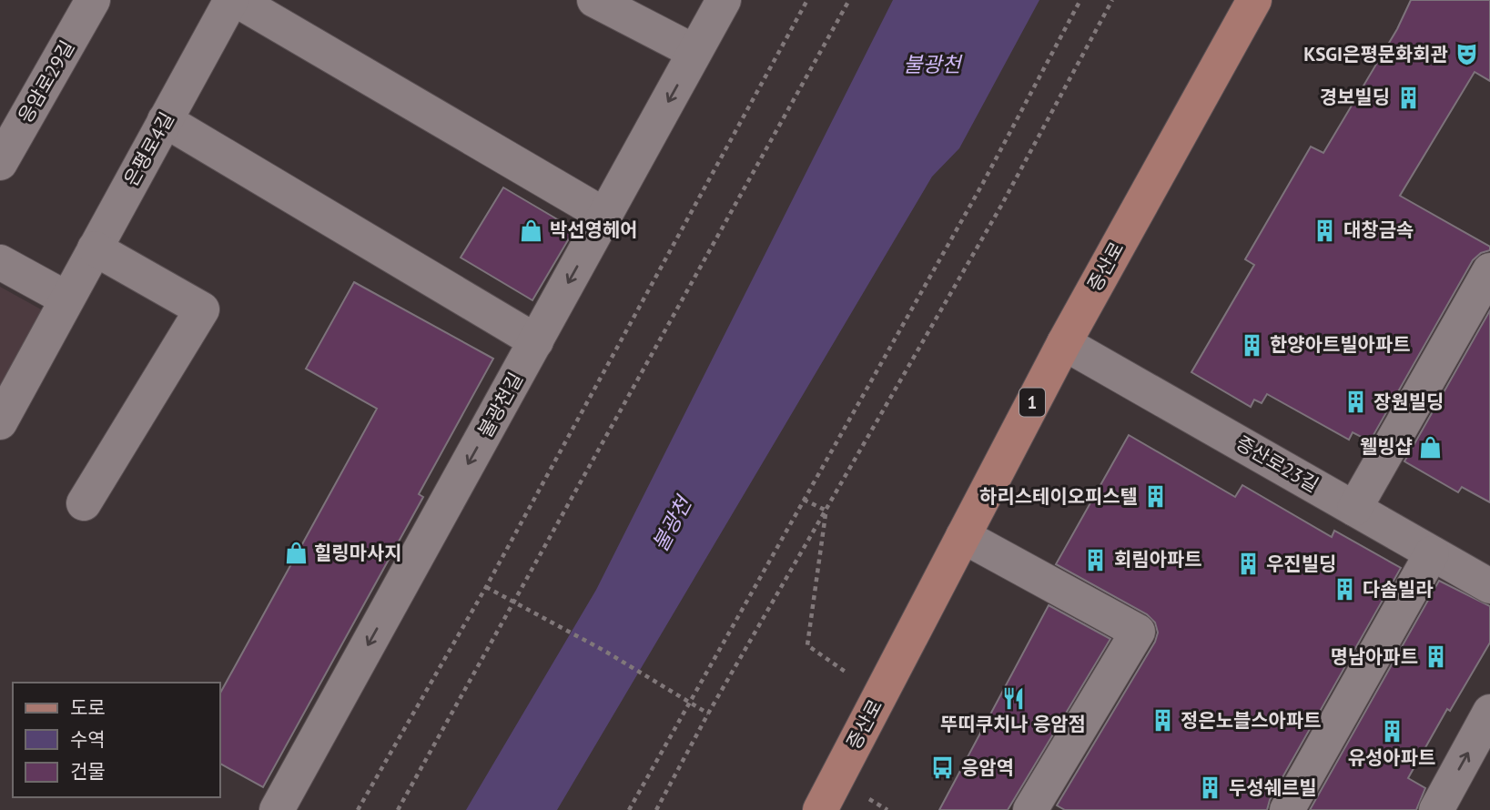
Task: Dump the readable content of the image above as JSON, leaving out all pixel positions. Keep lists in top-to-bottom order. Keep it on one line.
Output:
{"streets":{"main road":["증산로","1"],"street":["응암로29길","은평로4길","불광천길","증산로23길"]},"crossings":[["증산로","증산로23길"]],"one_way":["불광천길"],"water":["불광천"],"places":{"theatre":["KSGI은평문화회관"],"building":["경보빌딩","대창금속","한양아트빌아파트","장원빌딩","하리스테이오피스텔","회림아파트","우진빌딩","다솜빌라","명남아파트","정은노블스아파트","유성아파트","두성쉐르빌"],"shop":["박선영헤어","웰빙샵","힐링마사지"],"restaurant":["뚜띠쿠치나 응암점"],"bus stop":["응암역"]},"legend":["도로","수역","건물"]}
